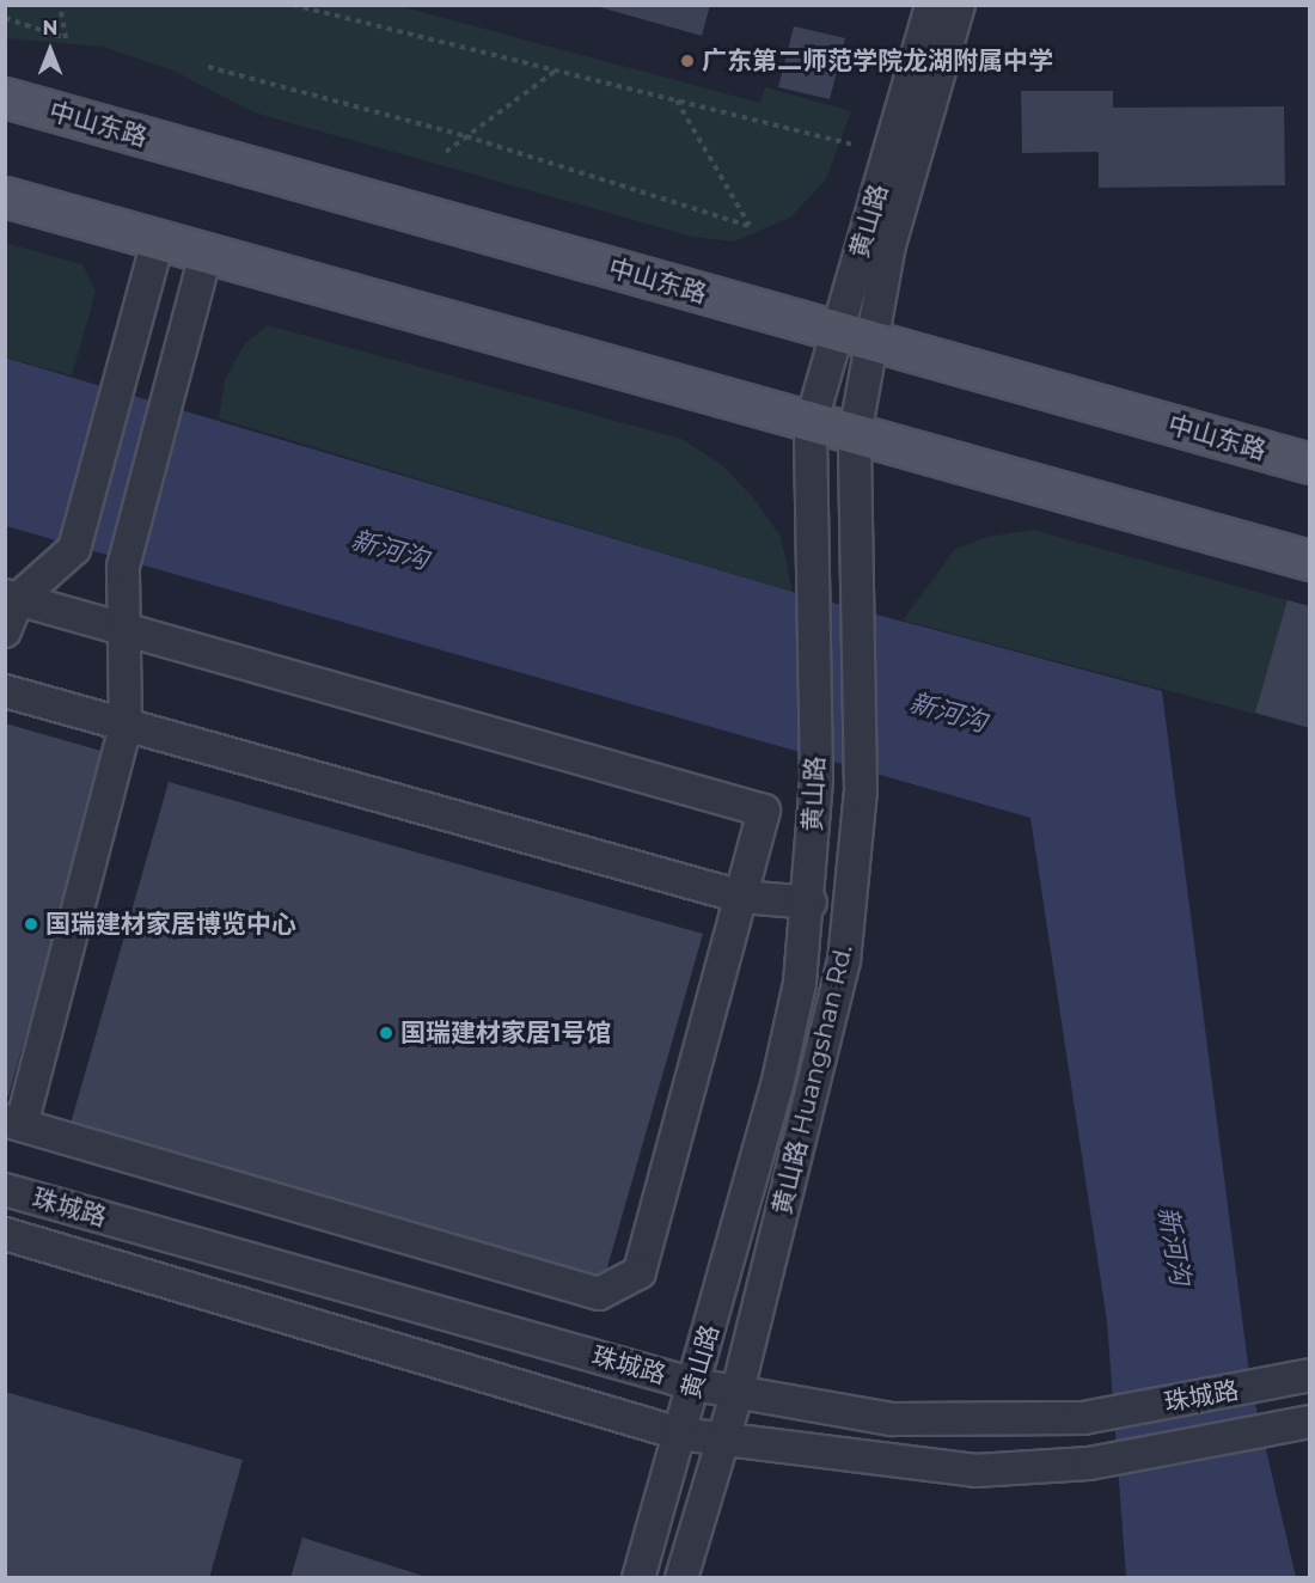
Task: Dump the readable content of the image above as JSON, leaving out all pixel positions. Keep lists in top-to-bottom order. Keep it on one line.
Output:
{"streets":{"main road":["中山东路"],"street":["黄山路","黄山路 Huangshan Rd.","珠城路"]},"crossings":[["中山东路","黄山路"],["黄山路","黄山路 Huangshan Rd."],["黄山路","珠城路"],["黄山路 Huangshan Rd.","珠城路"]],"water":["新河沟"],"places":["广东第二师范学院龙湖附属中学","国瑞建材家居博览中心","国瑞建材家居1号馆"],"north":"top"}
